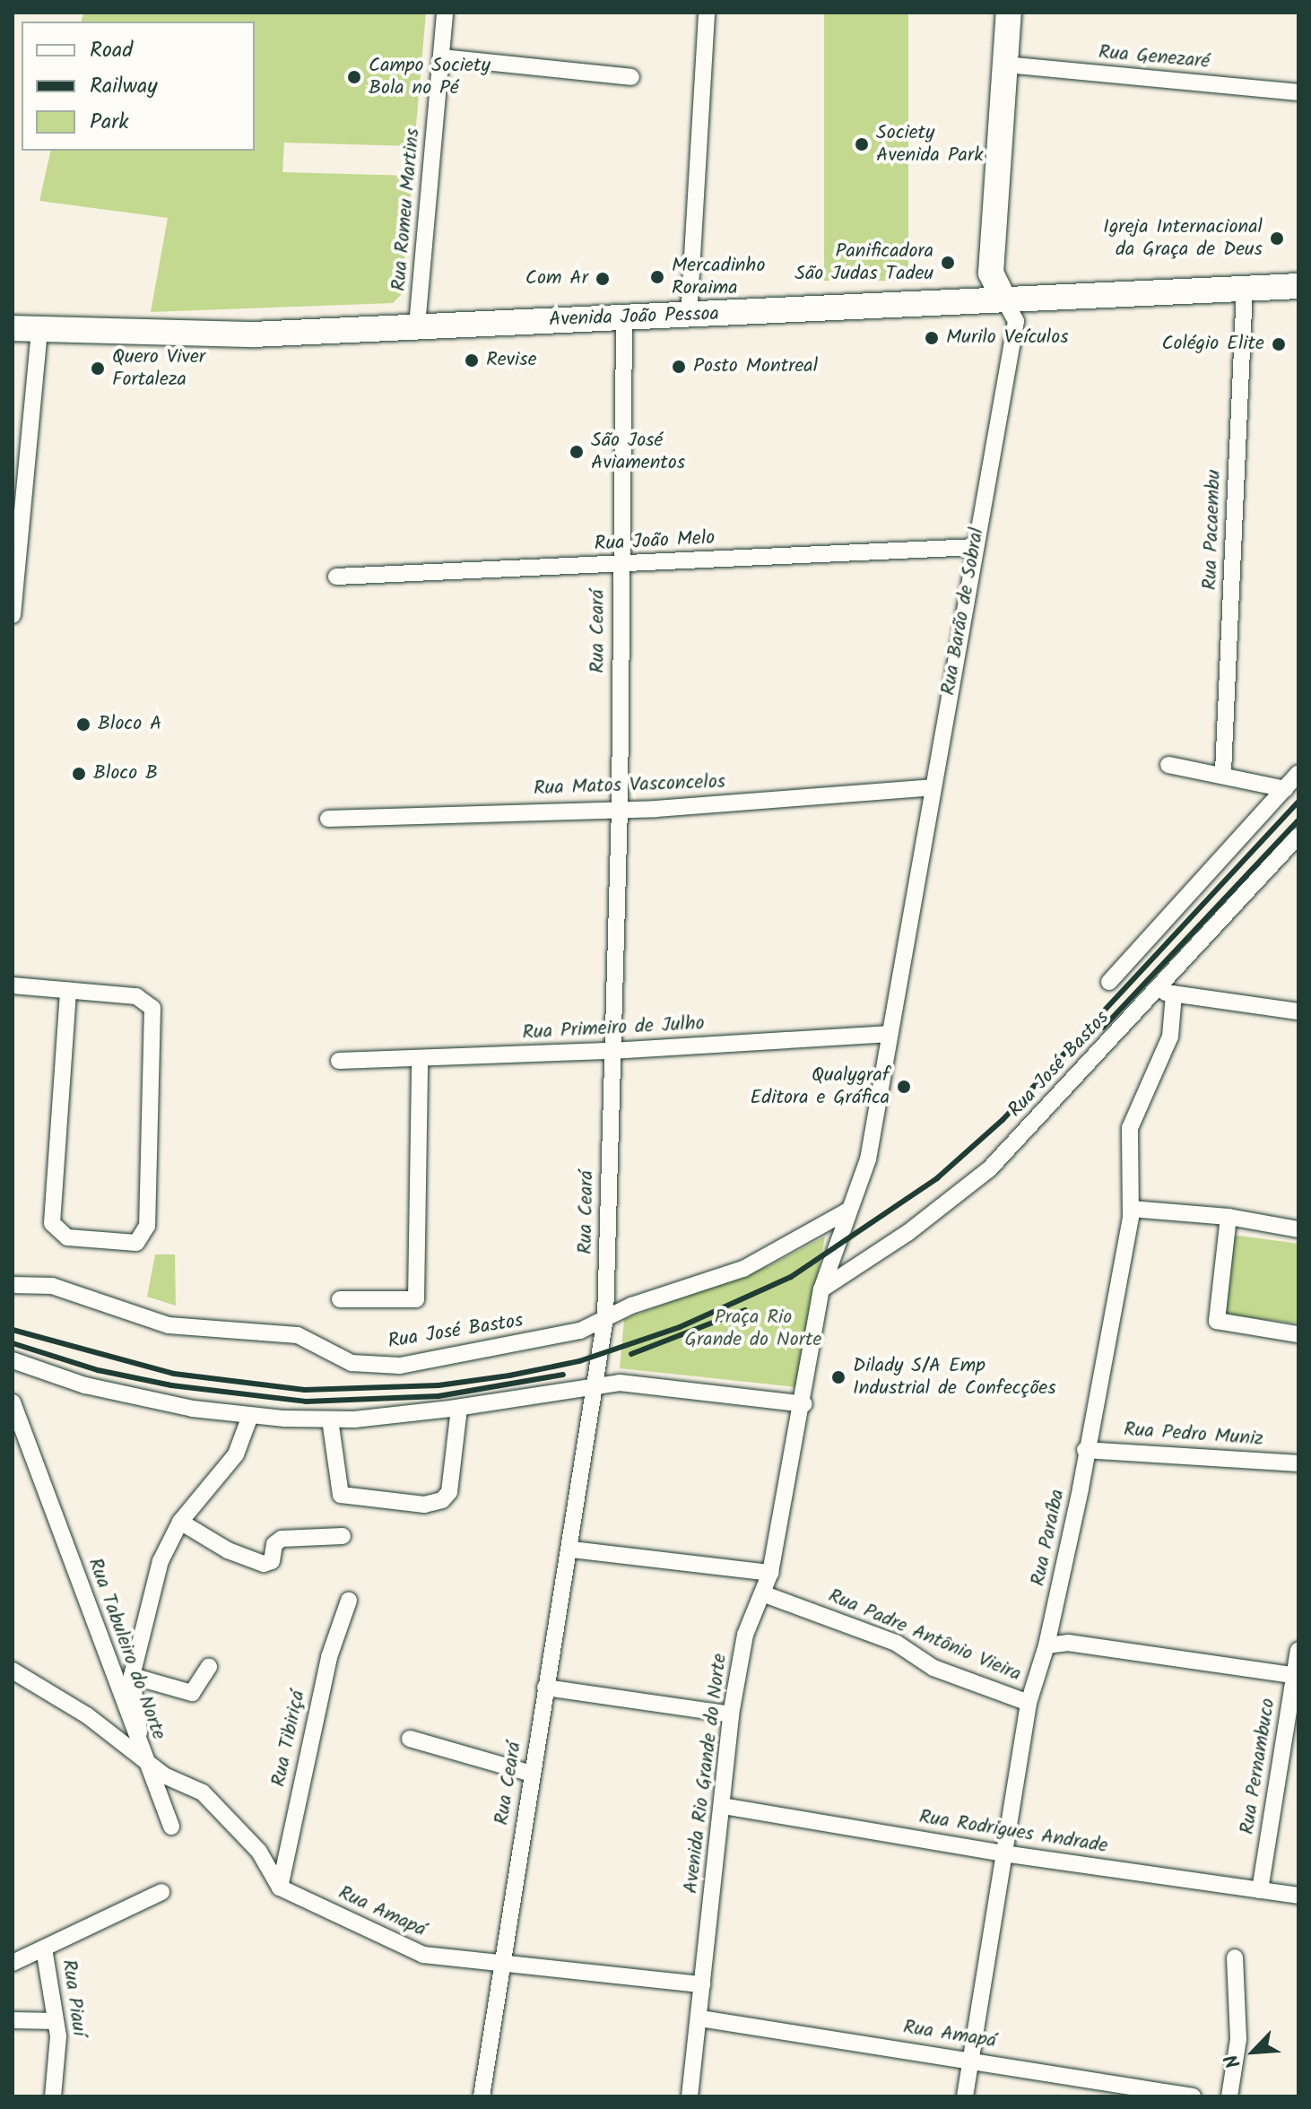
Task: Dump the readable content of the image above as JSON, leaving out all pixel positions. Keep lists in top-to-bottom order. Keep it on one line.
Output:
{"streets":{"main road":["Avenida João Pessoa","Rua Barão de Sobral"],"street":["Rua Genezaré","Rua Romeu Martins","Rua Pacaembu","Rua João Melo","Rua Ceará","Rua Matos Vasconcelos","Rua Primeiro de Julho","Rua José Bastos","Rua Pedro Muniz","Rua Paraíba","Rua Padre Antônio Vieira","Rua Tabuleiro do Norte","Rua Tibiriçá","Rua Pernambuco","Avenida Rio Grande do Norte","Rua Rodrigues Andrade","Rua Amapá","Rua Piauí"]},"crossings":[["Rua Genezaré","Rua Barão de Sobral"],["Rua Romeu Martins","Avenida João Pessoa"],["Avenida João Pessoa","Rua Pacaembu"],["Avenida João Pessoa","Rua Barão de Sobral"],["Avenida João Pessoa","Rua Ceará"],["Rua João Melo","Rua Barão de Sobral"],["Rua João Melo","Rua Ceará"],["Rua Barão de Sobral","Rua Matos Vasconcelos"],["Rua Barão de Sobral","Rua Primeiro de Julho"],["Rua Barão de Sobral","Rua José Bastos"],["Rua Barão de Sobral","Avenida Rio Grande do Norte"],["Rua Ceará","Rua Matos Vasconcelos"],["Rua Ceará","Rua Primeiro de Julho"],["Rua Ceará","Rua José Bastos"],["Rua Ceará","Rua Amapá"],["Rua José Bastos","Avenida Rio Grande do Norte"],["Rua Pedro Muniz","Rua Paraíba"],["Rua Paraíba","Rua Padre Antônio Vieira"],["Rua Paraíba","Rua Rodrigues Andrade"],["Rua Paraíba","Rua Amapá"],["Rua Padre Antônio Vieira","Rua Pernambuco"],["Rua Padre Antônio Vieira","Avenida Rio Grande do Norte"],["Rua Tibiriçá","Rua Amapá"],["Rua Pernambuco","Rua Rodrigues Andrade"],["Avenida Rio Grande do Norte","Rua Rodrigues Andrade"],["Avenida Rio Grande do Norte","Rua Amapá"]],"parks":["Praça Rio Grande do Norte"],"places":["Campo Society Bola no Pé","Society Avenida Park","Igreja Internacional da Graça de Deus","Panificadora São Judas Tadeu","Mercadinho Roraima","Com Ar","Murilo Veículos","Colégio Elite","Revise","Posto Montreal","Quero Viver Fortaleza","São José Aviamentos","Bloco A","Bloco B","Qualygraf Editora e Gráfica","Dilady S/A Emp Industrial de Confecções"],"legend":["Road","Railway","Park"],"north":"bottom left"}
